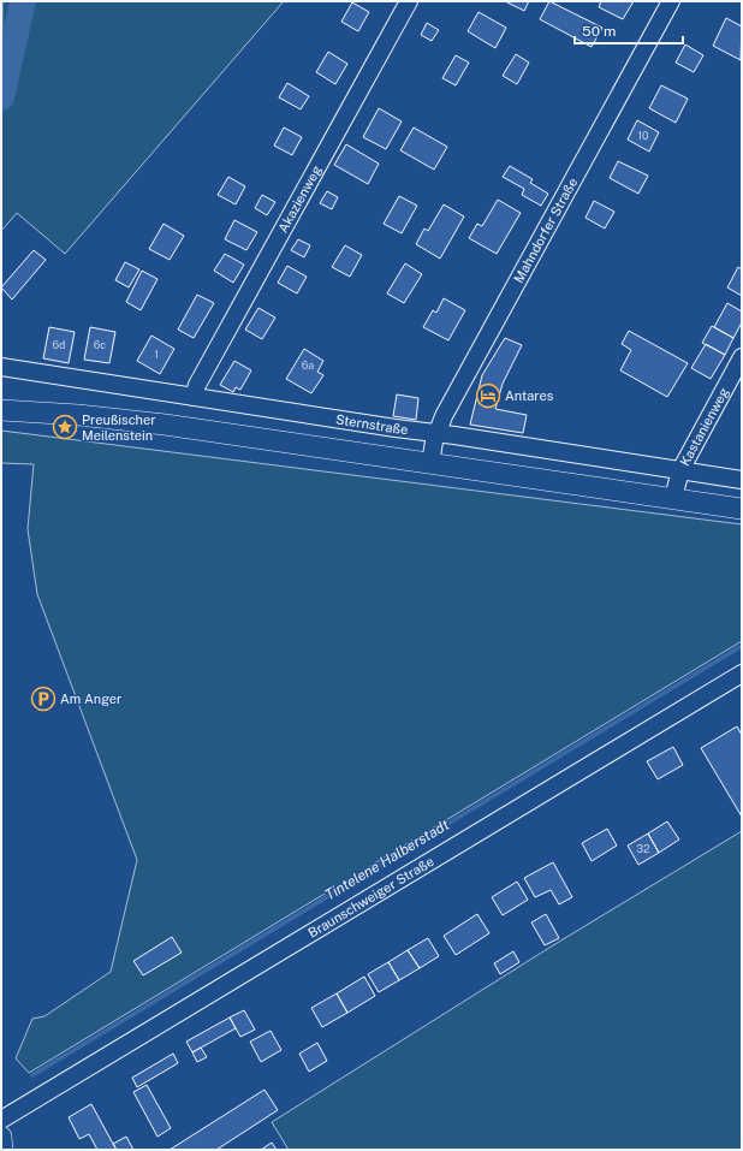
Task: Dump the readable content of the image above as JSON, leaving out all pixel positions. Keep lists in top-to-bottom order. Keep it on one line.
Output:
{"streets":{"street":["Akazienweg","Mahndorfer Straße","Sternstraße","Kastanienweg","Braunschweiger Straße"]},"crossings":[["Akazienweg","Sternstraße"],["Mahndorfer Straße","Sternstraße"],["Sternstraße","Kastanienweg"]],"water":["Tintelene Halberstadt"],"places":{"hotel":["Antares"],"place":["Preußischer Meilenstein"],"parking":["Am Anger"]},"house_numbers":["10","6d","6c","1","6a","32"],"scale_bar":"50 m"}
